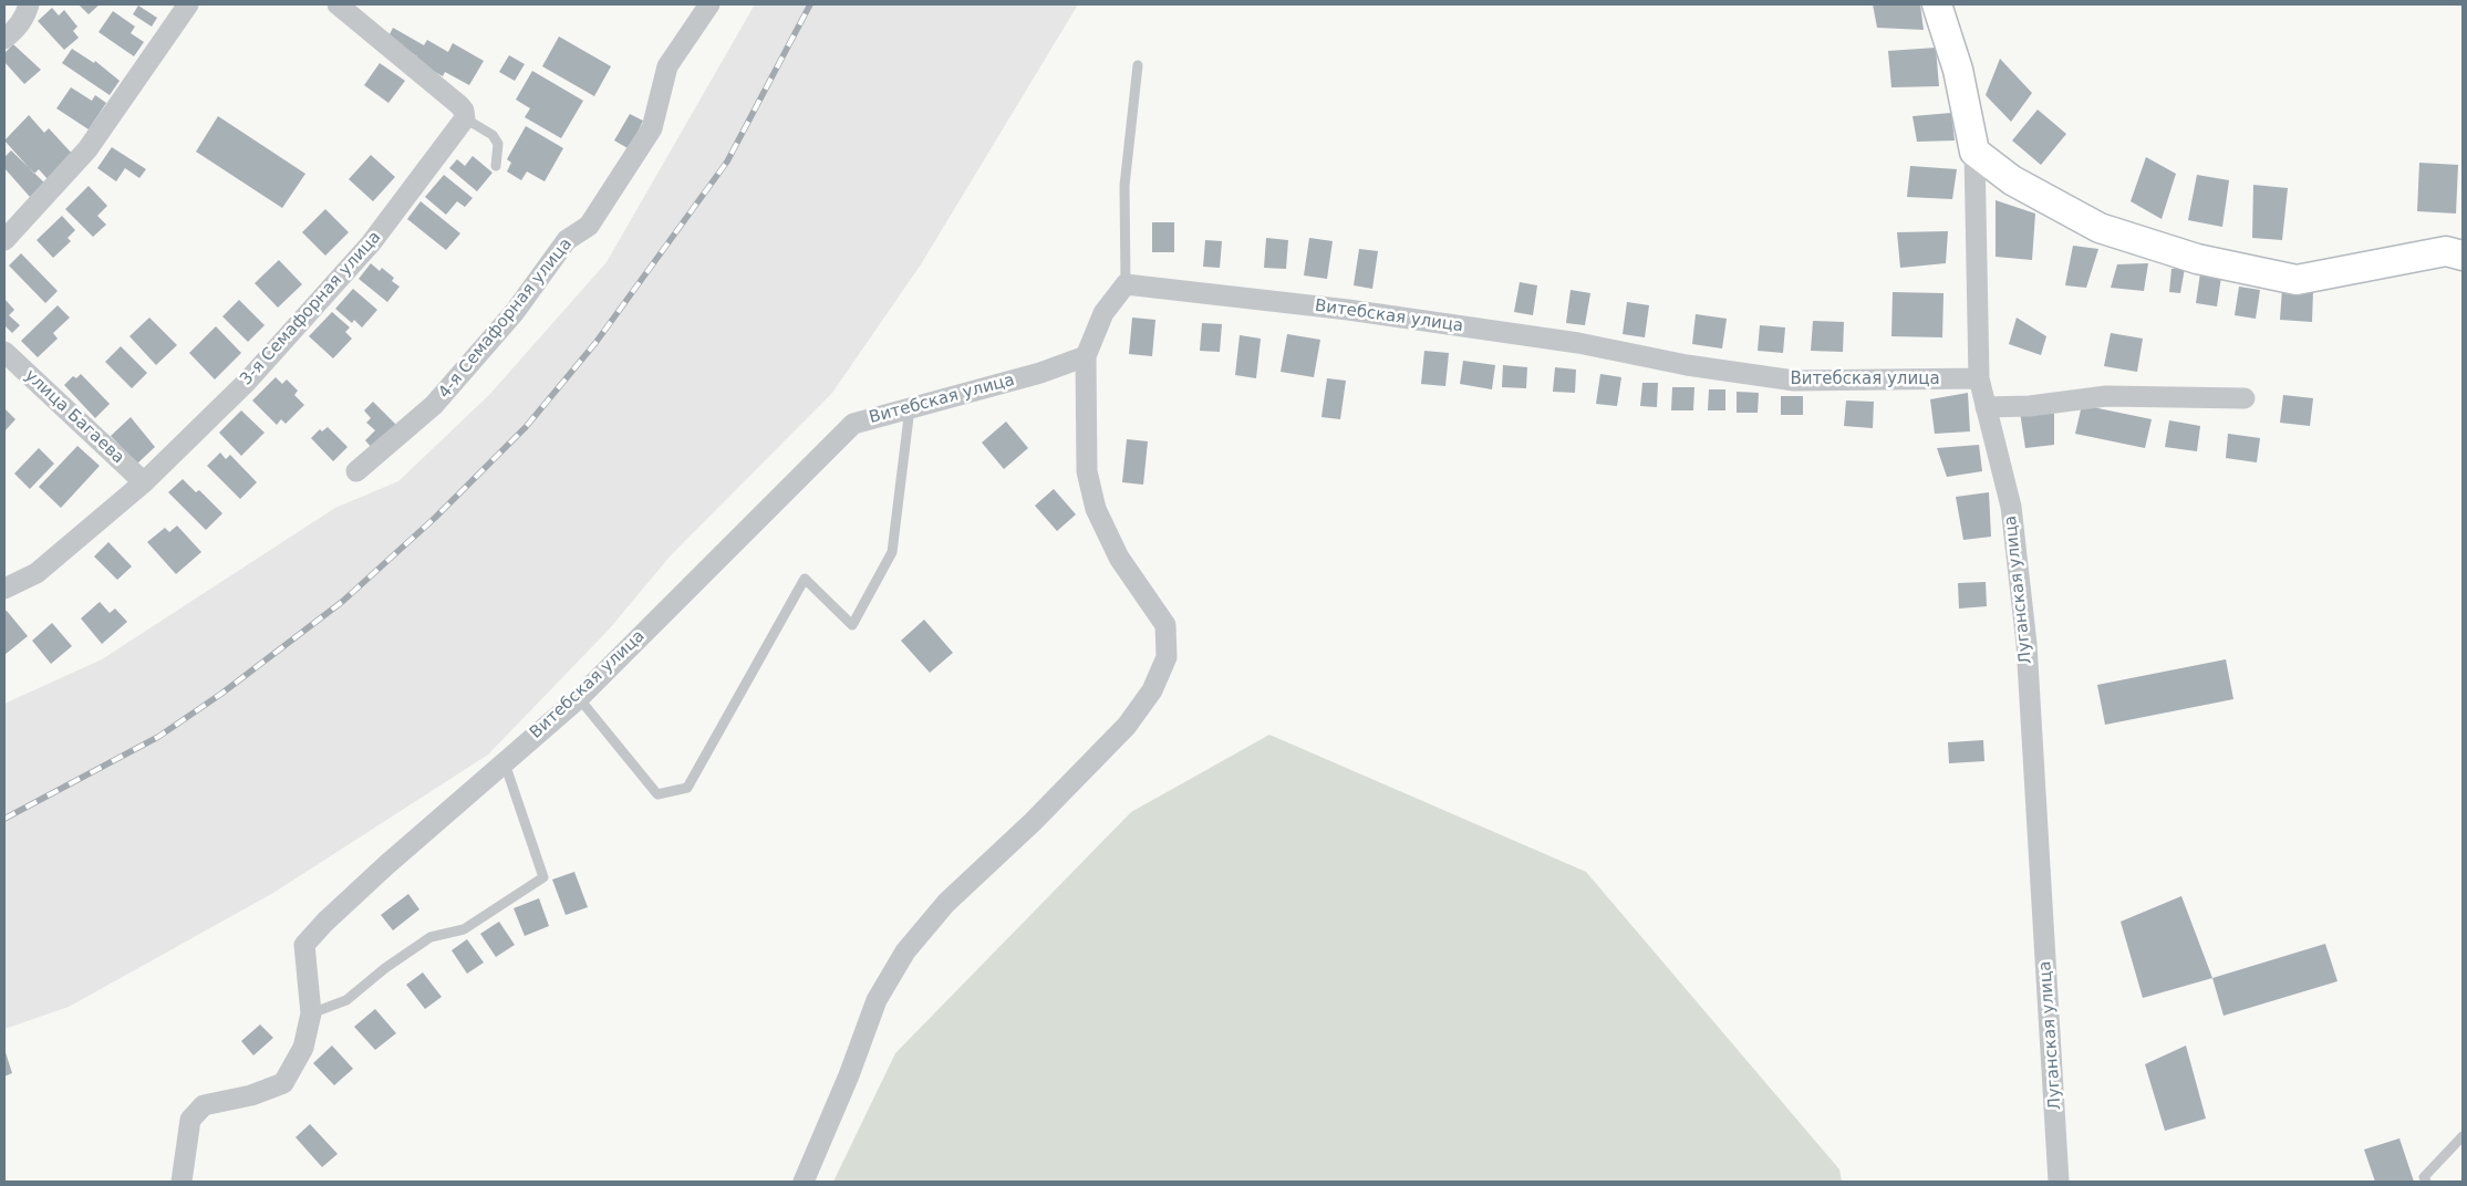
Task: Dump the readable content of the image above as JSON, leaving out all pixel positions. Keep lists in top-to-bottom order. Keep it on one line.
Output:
{"streets":{"street":["3-я Семафорная улица","Витебская улица","4-я Семафорная улица","улица Багаева","Луганская улица"]},"crossings":[["3-я Семафорная улица","улица Багаева"],["Витебская улица","Луганская улица"]]}
